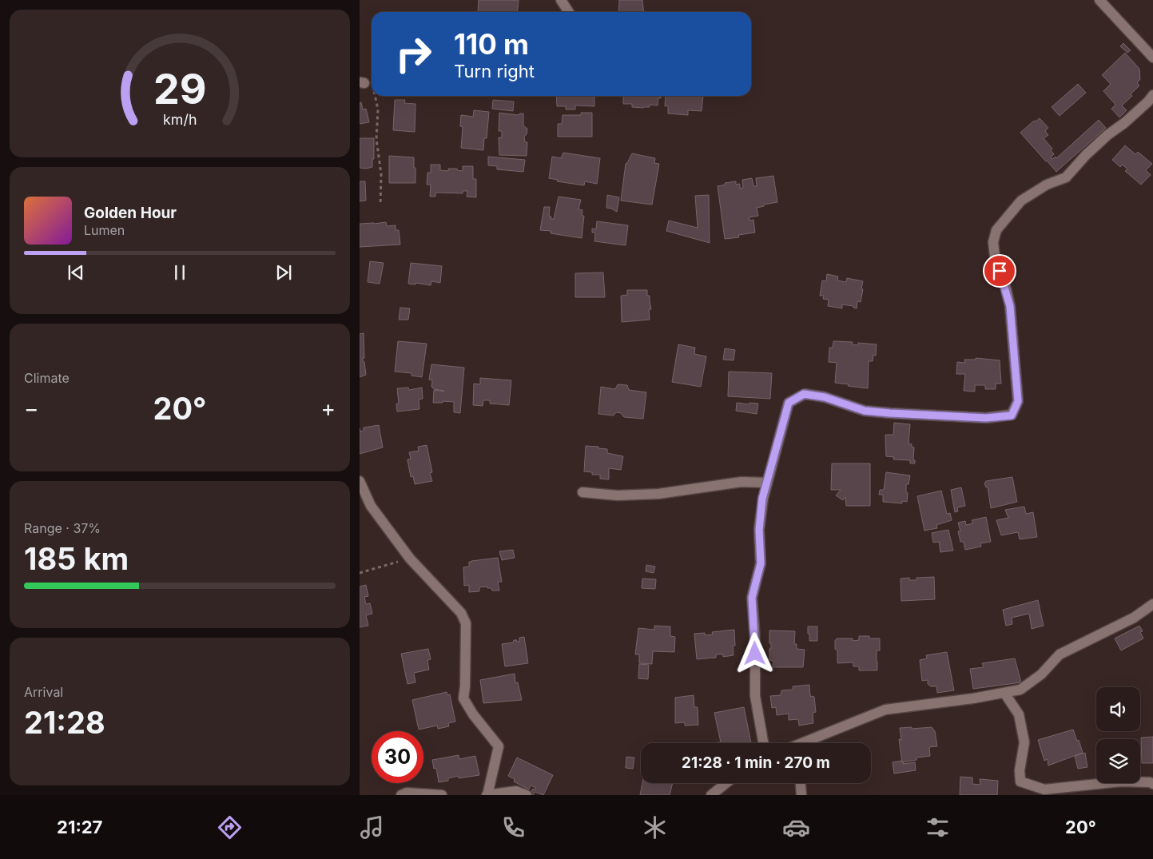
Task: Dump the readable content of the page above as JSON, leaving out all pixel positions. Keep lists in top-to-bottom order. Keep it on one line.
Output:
{"page":{"turn":["110 m","Turn right"],"song":["Golden Hour","Lumen"],"tile":["Climate",["Range · 37%","185 km"],["Arrival","21:28"]],"heat":["−","20°","+"],"limit":"30","trip":"21:28 · 1 min · 270 m","tabs":["21:27","20°"],"gauge":["29","km/h"]}}
